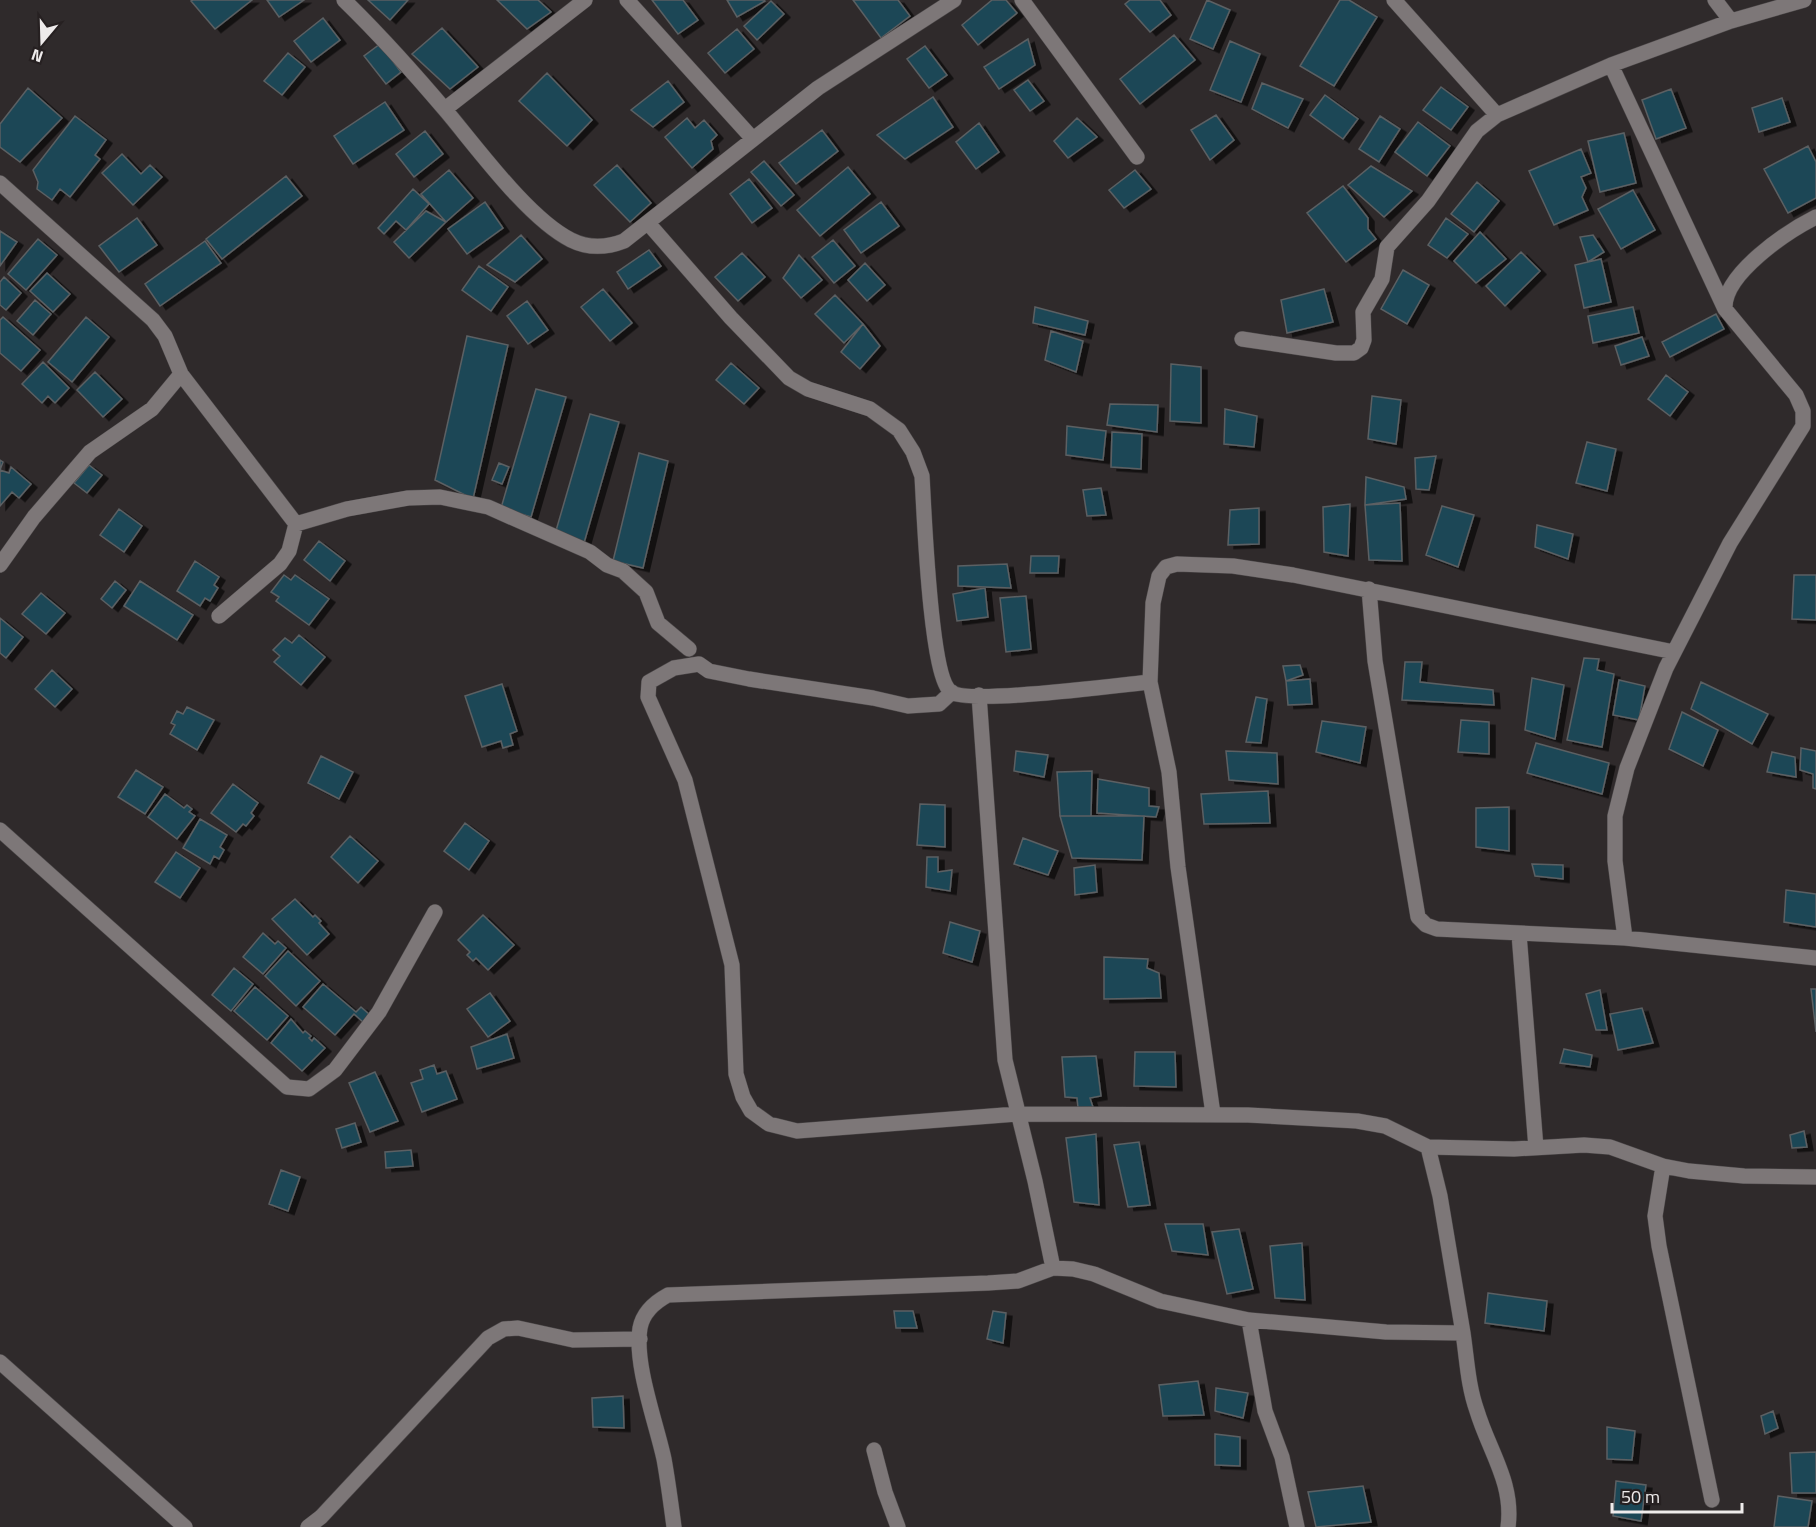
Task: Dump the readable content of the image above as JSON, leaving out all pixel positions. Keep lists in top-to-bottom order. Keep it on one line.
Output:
{"scale_bar":"50 m","north":"bottom"}
